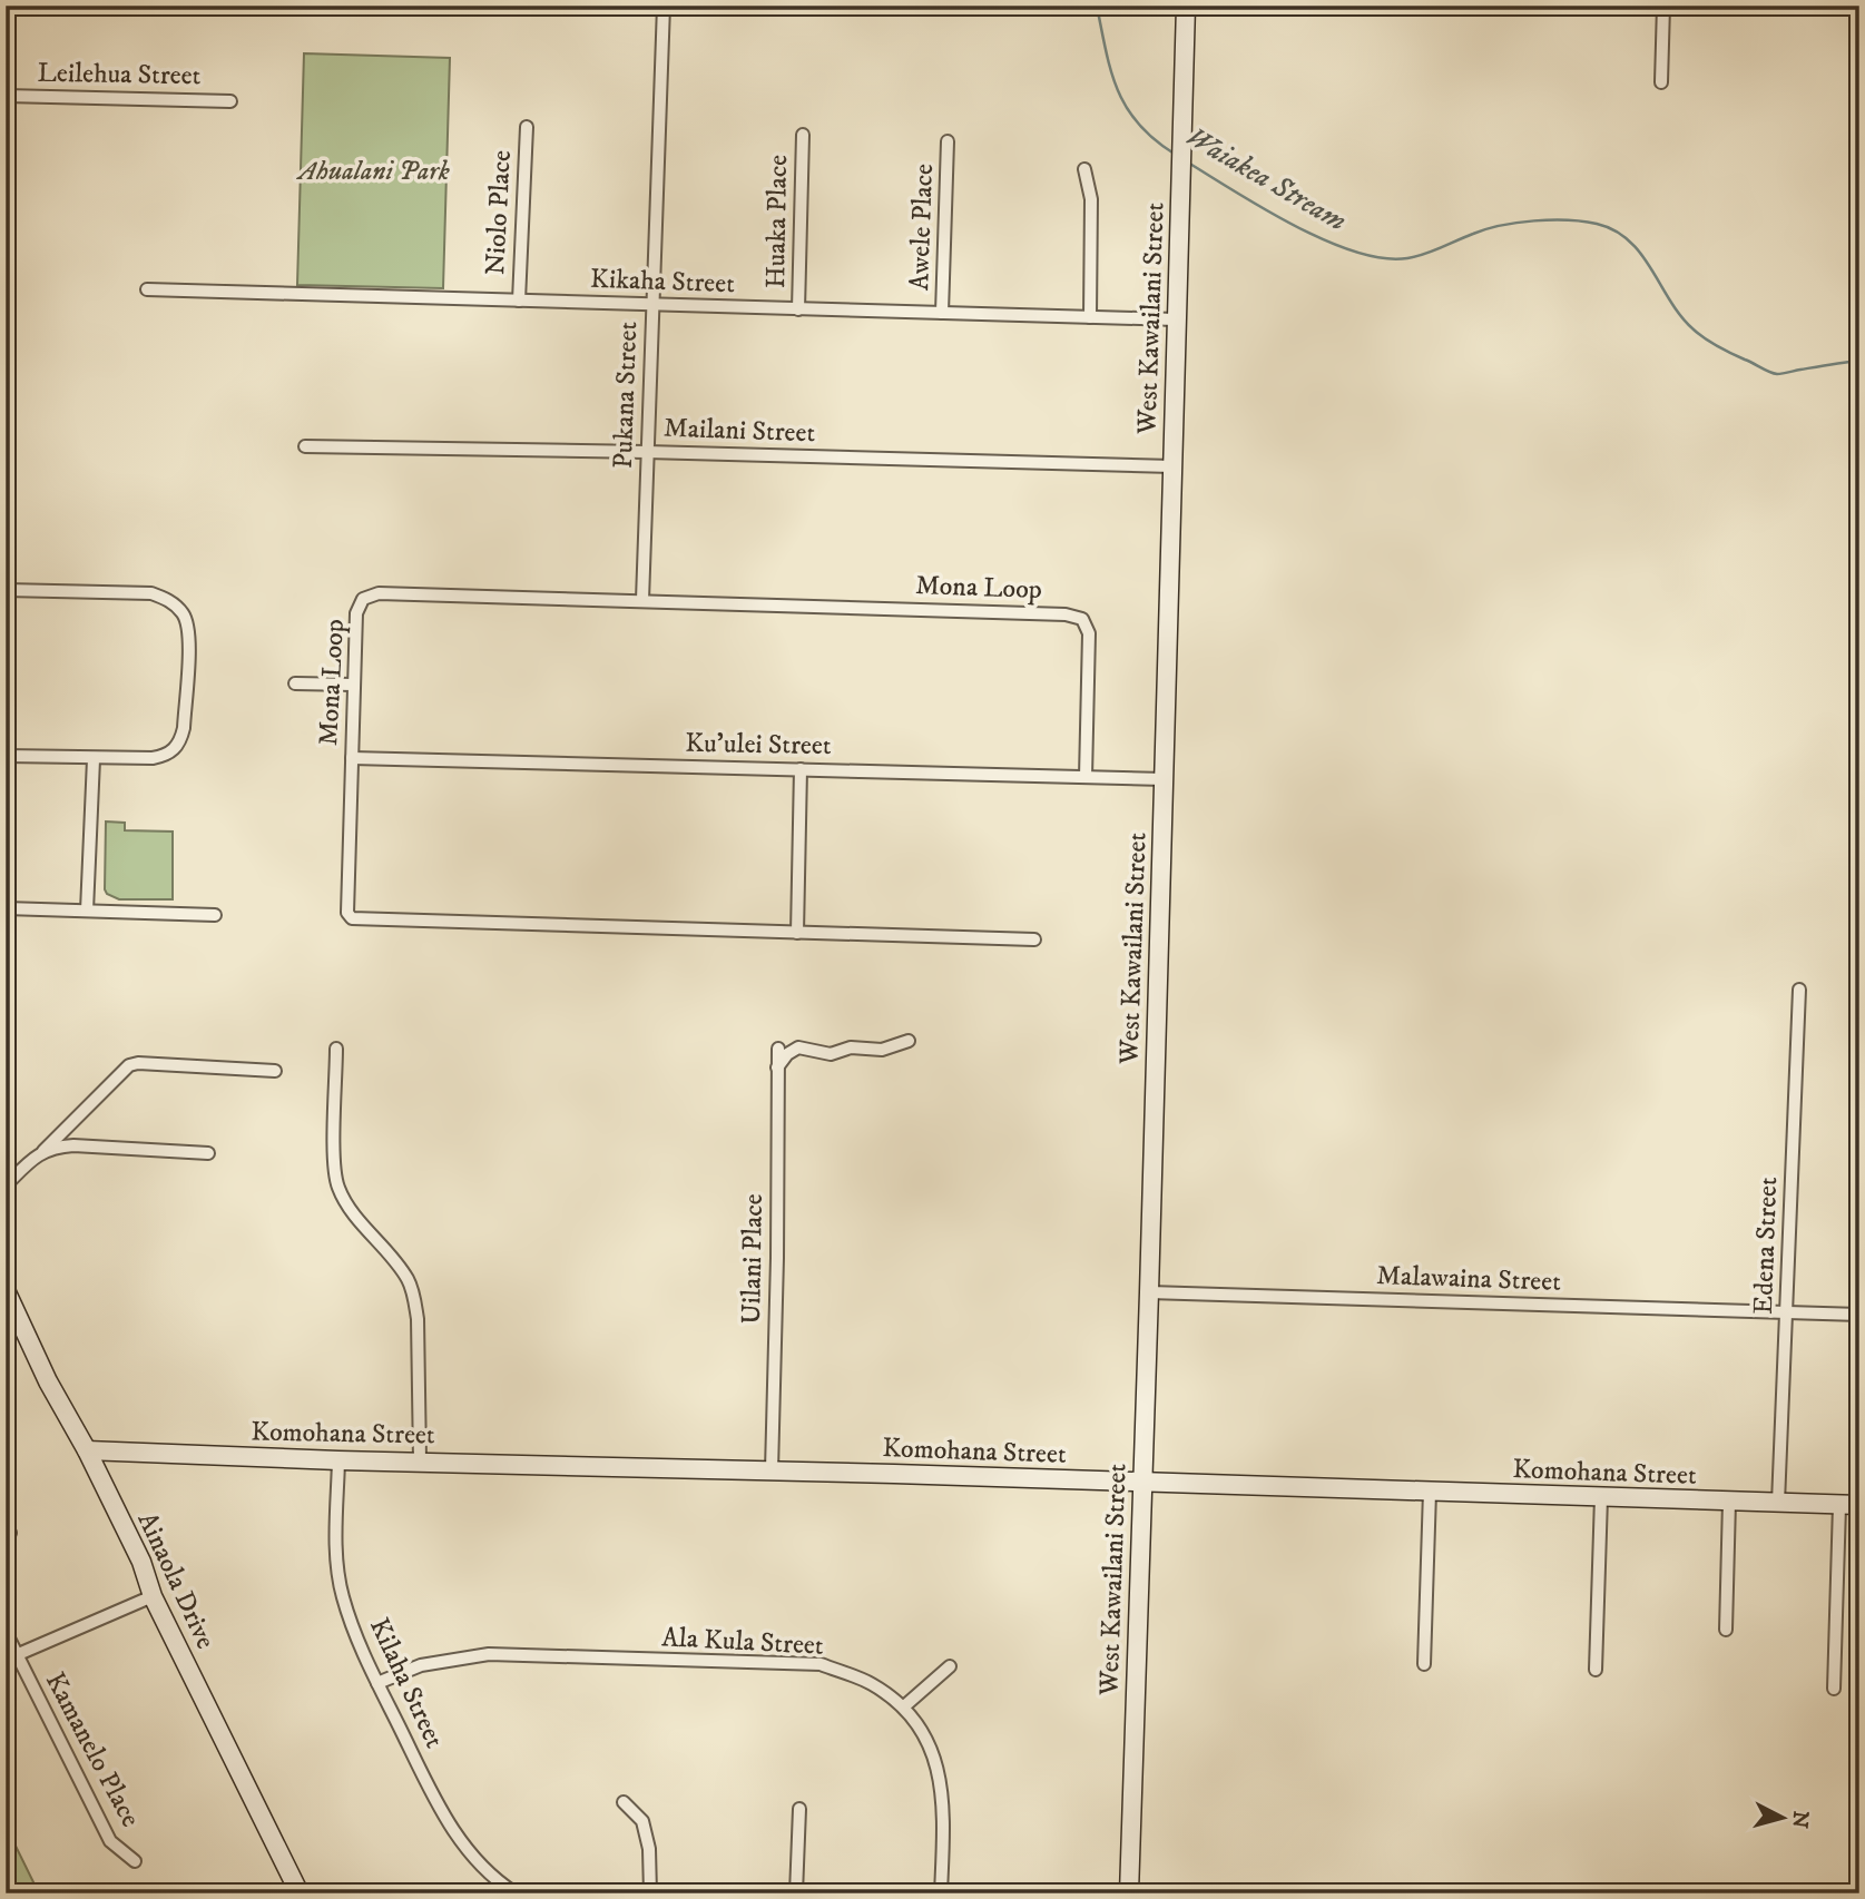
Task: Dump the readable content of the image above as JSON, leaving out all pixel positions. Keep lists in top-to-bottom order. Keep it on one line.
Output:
{"streets":{"street":["Leilehua Street","Niolo Place","Huaka Place","Awele Place","Kikaha Street","West Kawailani Street","Pukana Street","Mailani Street","Mona Loop","Ku'ulei Street","Edena Street","Uilani Place","Malawaina Street","Komohana Street","Ainaola Drive","Ala Kula Street","Kilaha Street","Kamanelo Place"]},"crossings":[["Niolo Place","Kikaha Street"],["Huaka Place","Kikaha Street"],["Awele Place","Kikaha Street"],["Kikaha Street","West Kawailani Street"],["Kikaha Street","Pukana Street"],["West Kawailani Street","Mailani Street"],["West Kawailani Street","Ku'ulei Street"],["West Kawailani Street","Malawaina Street"],["West Kawailani Street","Komohana Street"],["Pukana Street","Mailani Street"],["Pukana Street","Mona Loop"],["Mona Loop","Ku'ulei Street"],["Edena Street","Malawaina Street"],["Edena Street","Komohana Street"],["Uilani Place","Komohana Street"],["Komohana Street","Ainaola Drive"],["Komohana Street","Kilaha Street"],["Ala Kula Street","Kilaha Street"]],"water":["Waiakea Stream"],"parks":["Ahualani Park"],"north":"right"}
